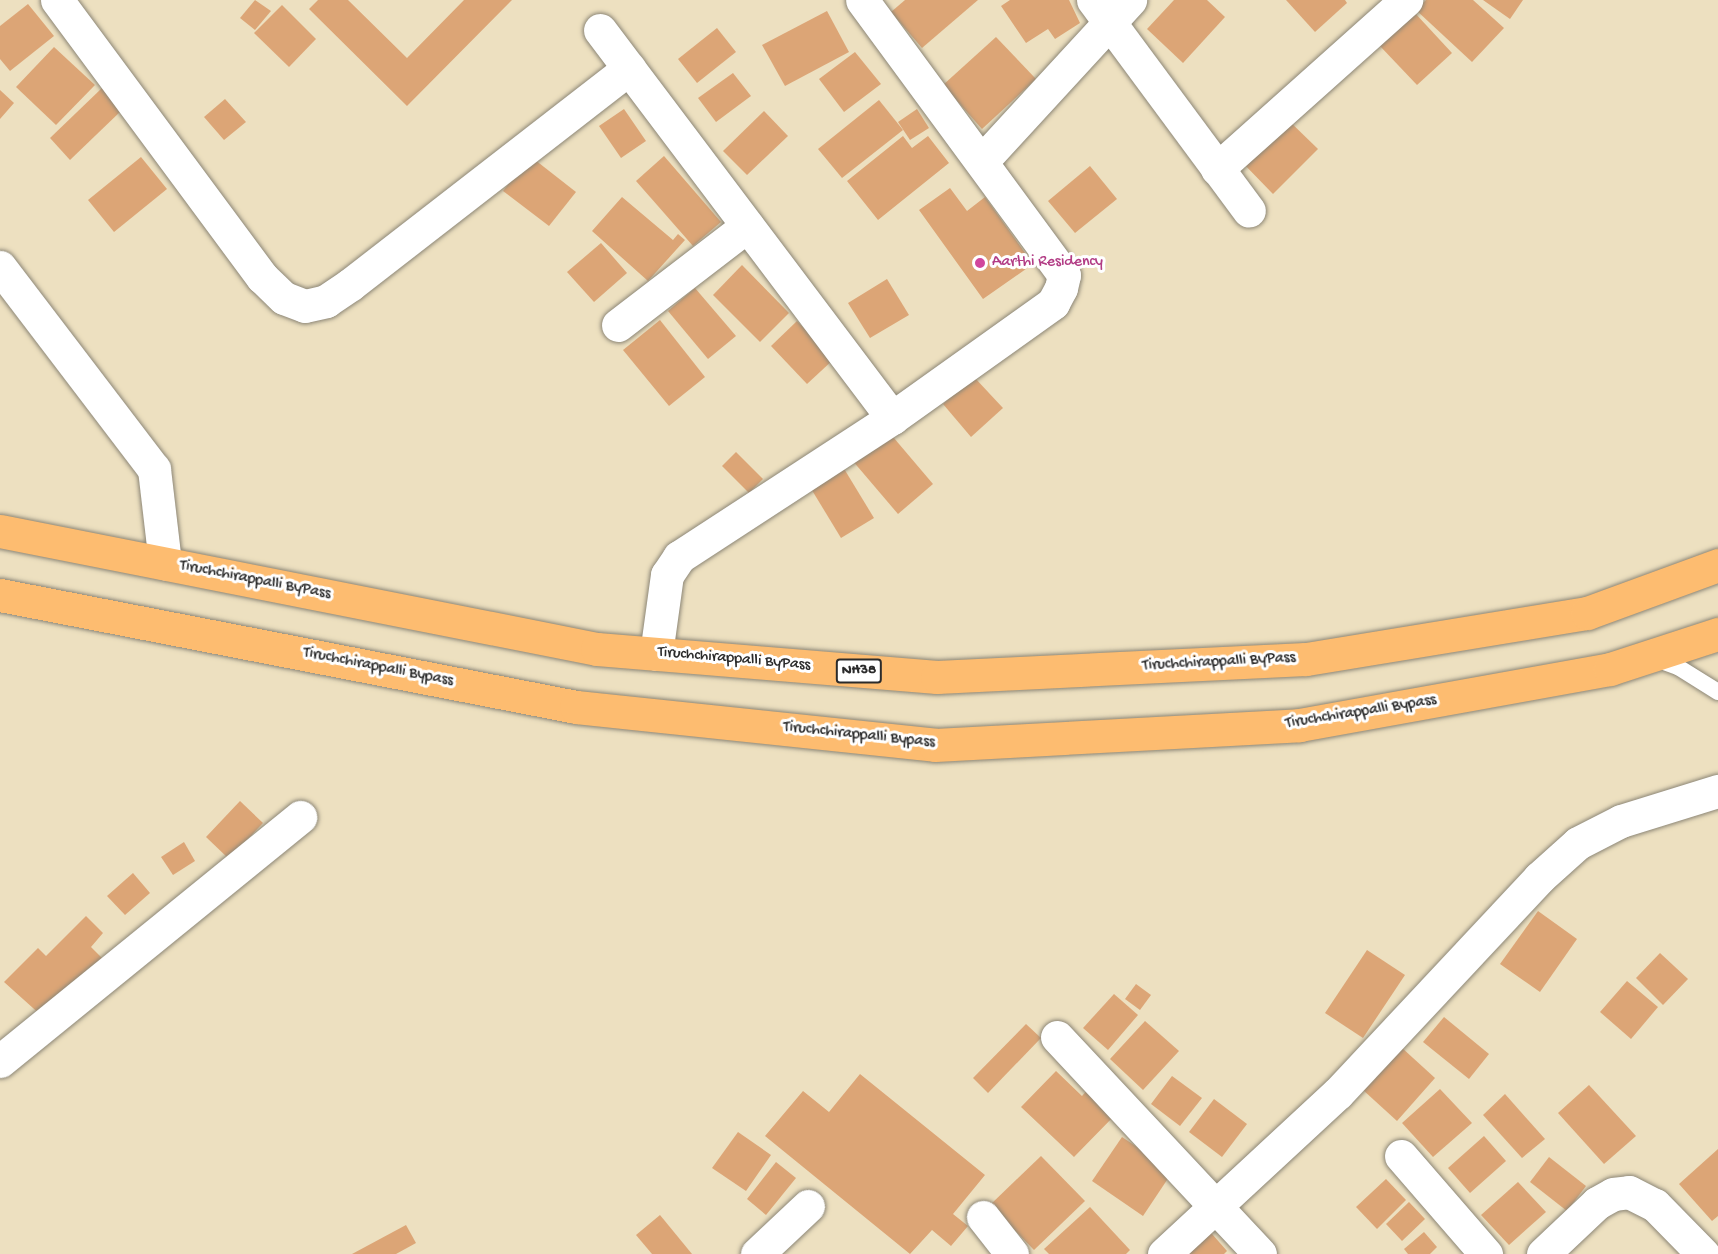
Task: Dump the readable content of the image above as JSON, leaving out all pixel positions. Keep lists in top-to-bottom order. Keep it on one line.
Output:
{"streets":{"highway":["Tiruchchirappalli ByPass","Tiruchchirappalli Bypass","NH38"]},"places":["Aarthi Residency"]}
